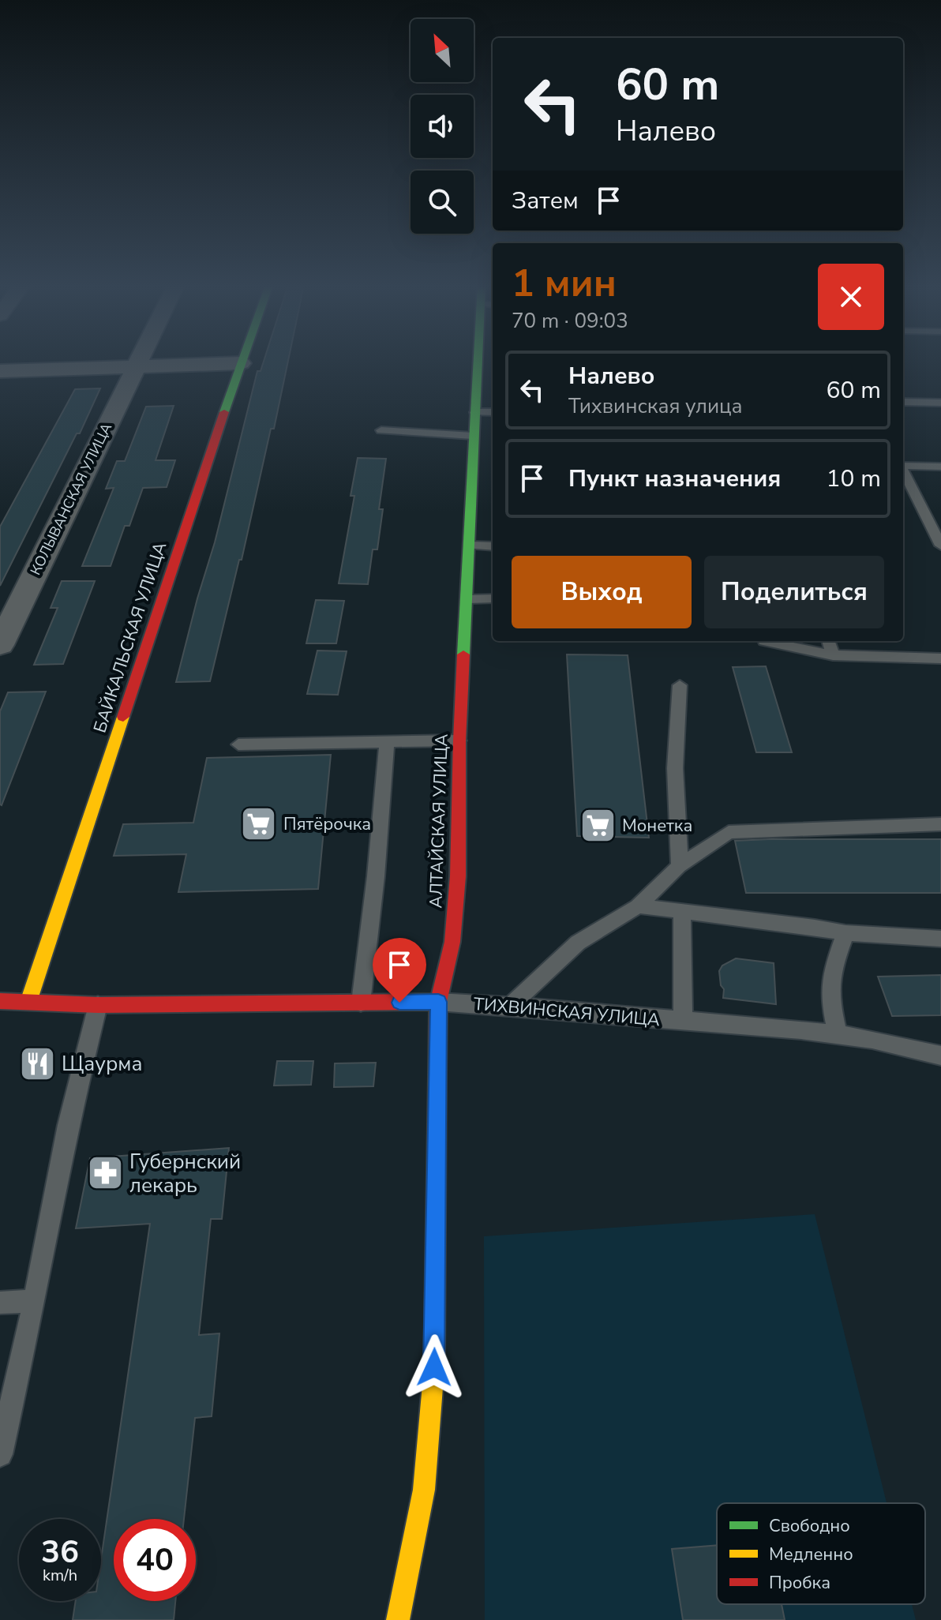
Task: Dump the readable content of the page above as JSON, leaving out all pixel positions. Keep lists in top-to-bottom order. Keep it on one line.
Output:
{"streets":{"main road":["БАЙКАЛЬСКАЯ УЛИЦА","АЛТАЙСКАЯ УЛИЦА","ТИХВИНСКАЯ УЛИЦА"],"street":["КОЛЫВАНСКАЯ УЛИЦА"]},"crossings":[["БАЙКАЛЬСКАЯ УЛИЦА","ТИХВИНСКАЯ УЛИЦА"],["АЛТАЙСКАЯ УЛИЦА","ТИХВИНСКАЯ УЛИЦА"]],"places":{"supermarket":["Пятёрочка","Монетка"],"restaurant":["Щаурма"],"pharmacy":["Губернский лекарь"]},"legend":["Свободно","Медленно","Пробка"],"north":"top left","page":{"turn":["60 m","Налево"],"then":"Затем","heading":["1 мин","70 m · 09:03"],"list":[{"name":"Налево","note":"Тихвинская улица","value":"60 m"},{"name":"Пункт назначения","value":"10 m"}],"buttons":["Выход","Поделиться"],"speed":"36 km/h","limit":"40"}}
